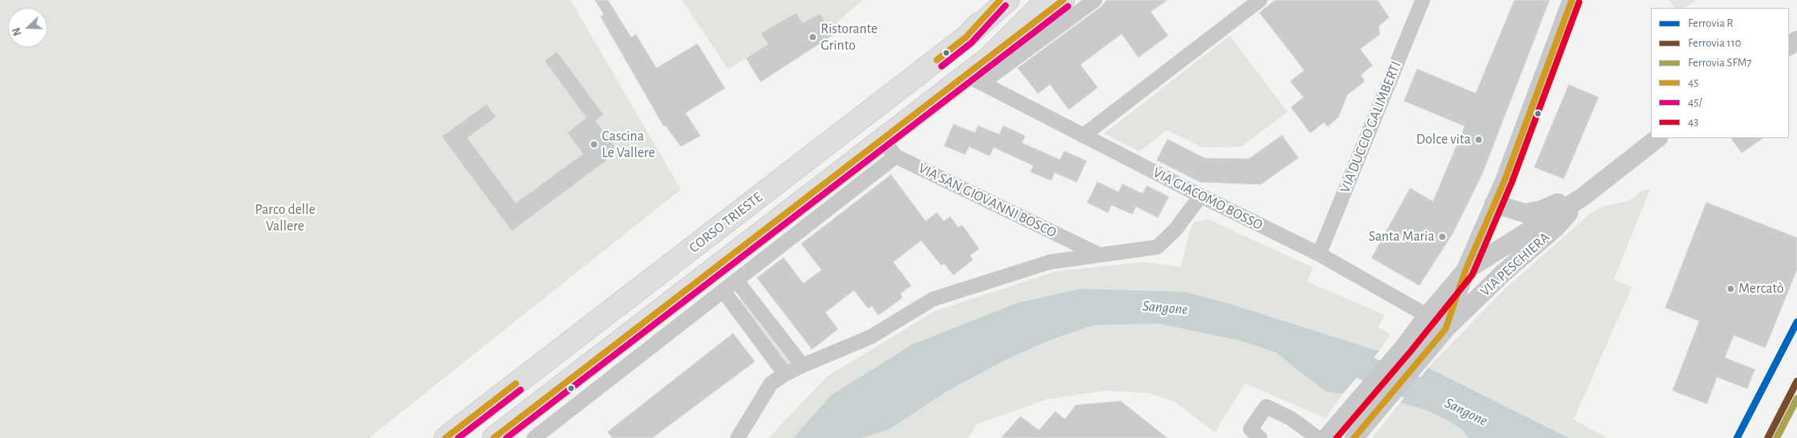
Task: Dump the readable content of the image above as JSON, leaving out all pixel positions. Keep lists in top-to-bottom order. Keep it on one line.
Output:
{"streets":{"main road":["CORSO TRIESTE"],"street":["VIA DUCCIO GALIMBERTI","VIA GIACOMO BOSSO","VIA SAN GIOVANNI BOSCO","VIA PESCHIERA"]},"crossings":[["VIA DUCCIO GALIMBERTI","VIA GIACOMO BOSSO"],["VIA GIACOMO BOSSO","VIA SAN GIOVANNI BOSCO"],["VIA GIACOMO BOSSO","CORSO TRIESTE"],["VIA GIACOMO BOSSO","VIA PESCHIERA"],["VIA SAN GIOVANNI BOSCO","CORSO TRIESTE"]],"water":["Sangone"],"parks":["Parco delle Vallere"],"places":["Ristorante Grinto","Dolce vita","Cascina Le Vallere","Santa Maria","Mercatò"],"lines":["transit line 45","transit line 43","transit line 45/","rail line R","rail line 110","rail line SFM7"],"legend":["Ferrovia R","Ferrovia 110","Ferrovia SFM7","45","45/","43"],"north":"left"}
